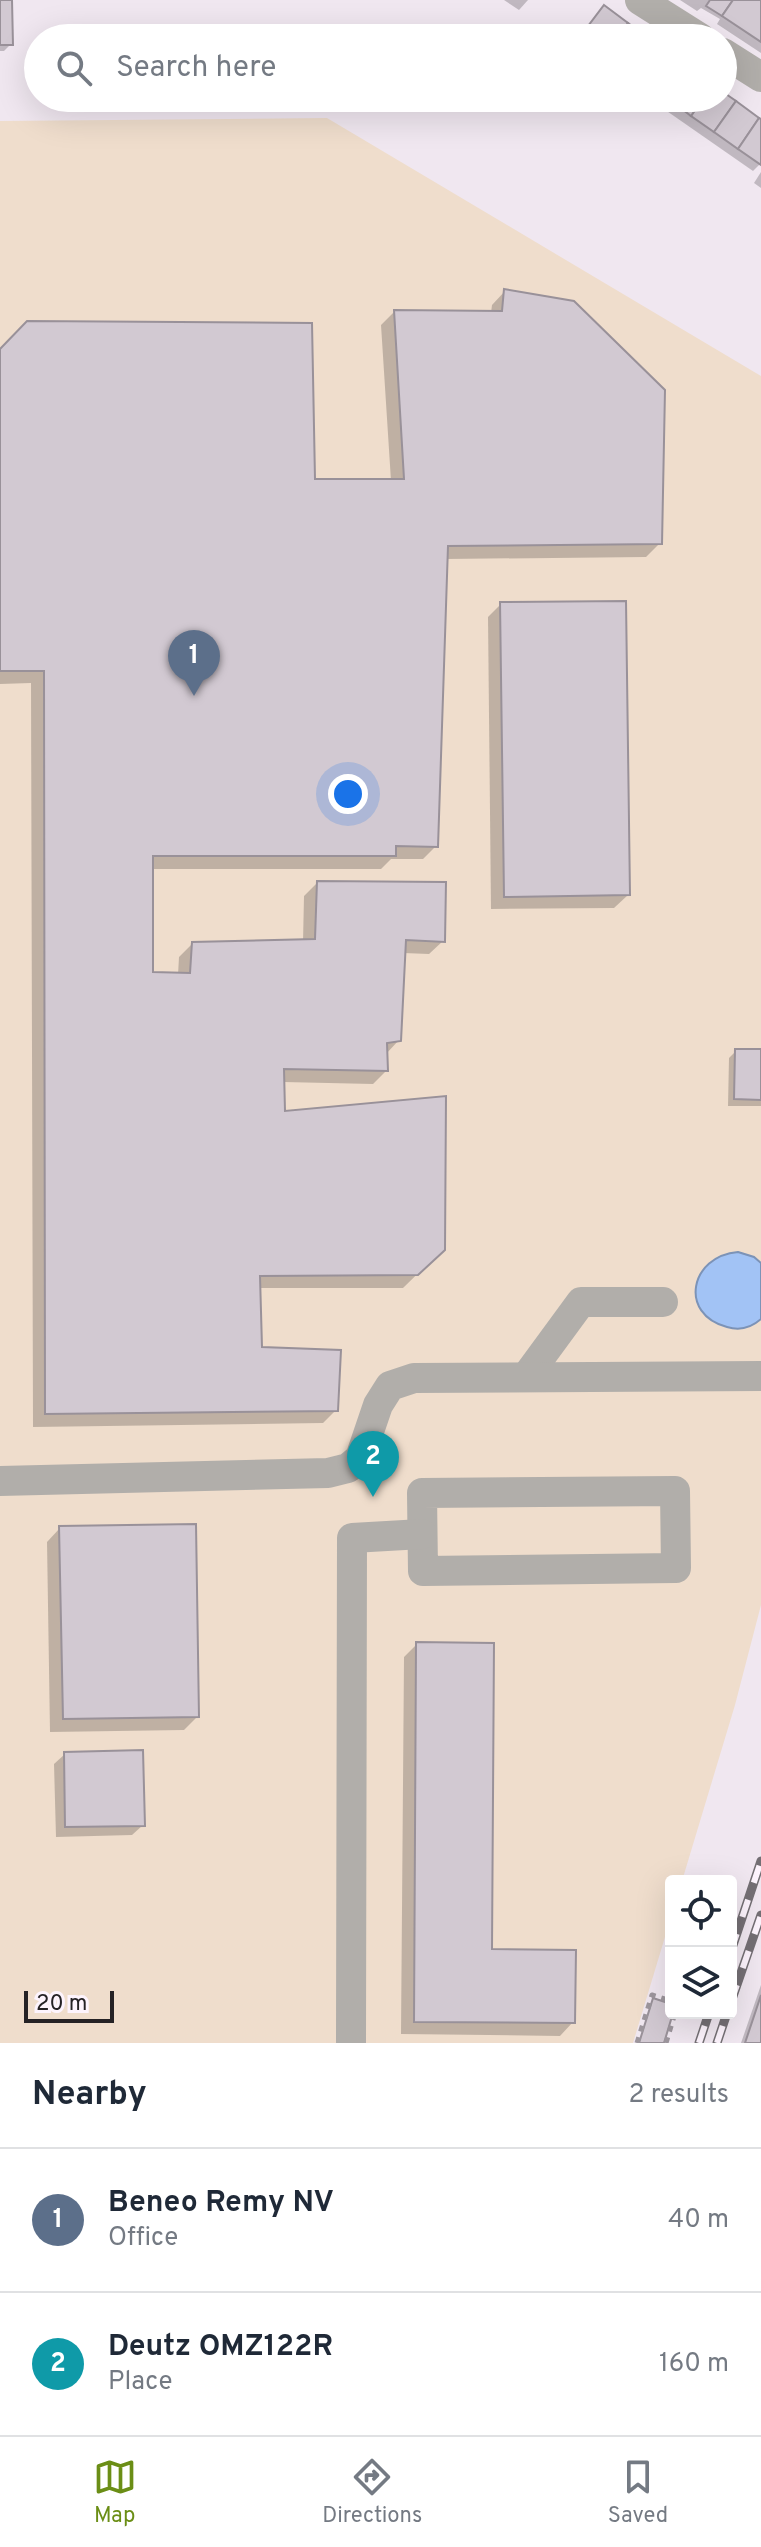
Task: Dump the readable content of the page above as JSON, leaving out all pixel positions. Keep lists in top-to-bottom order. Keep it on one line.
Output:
{"scale_bar":"20 m","page":{"search":"Search here","pins":["1","2"],"scale":"20 m","heading":["Nearby","2 results"],"list":[{"mark":"1","name":"Beneo Remy NV","note":"Office","value":"40 m"},{"mark":"2","name":"Deutz OMZ122R","note":"Place","value":"160 m"}],"nav":["Map","Directions","Saved"]}}
